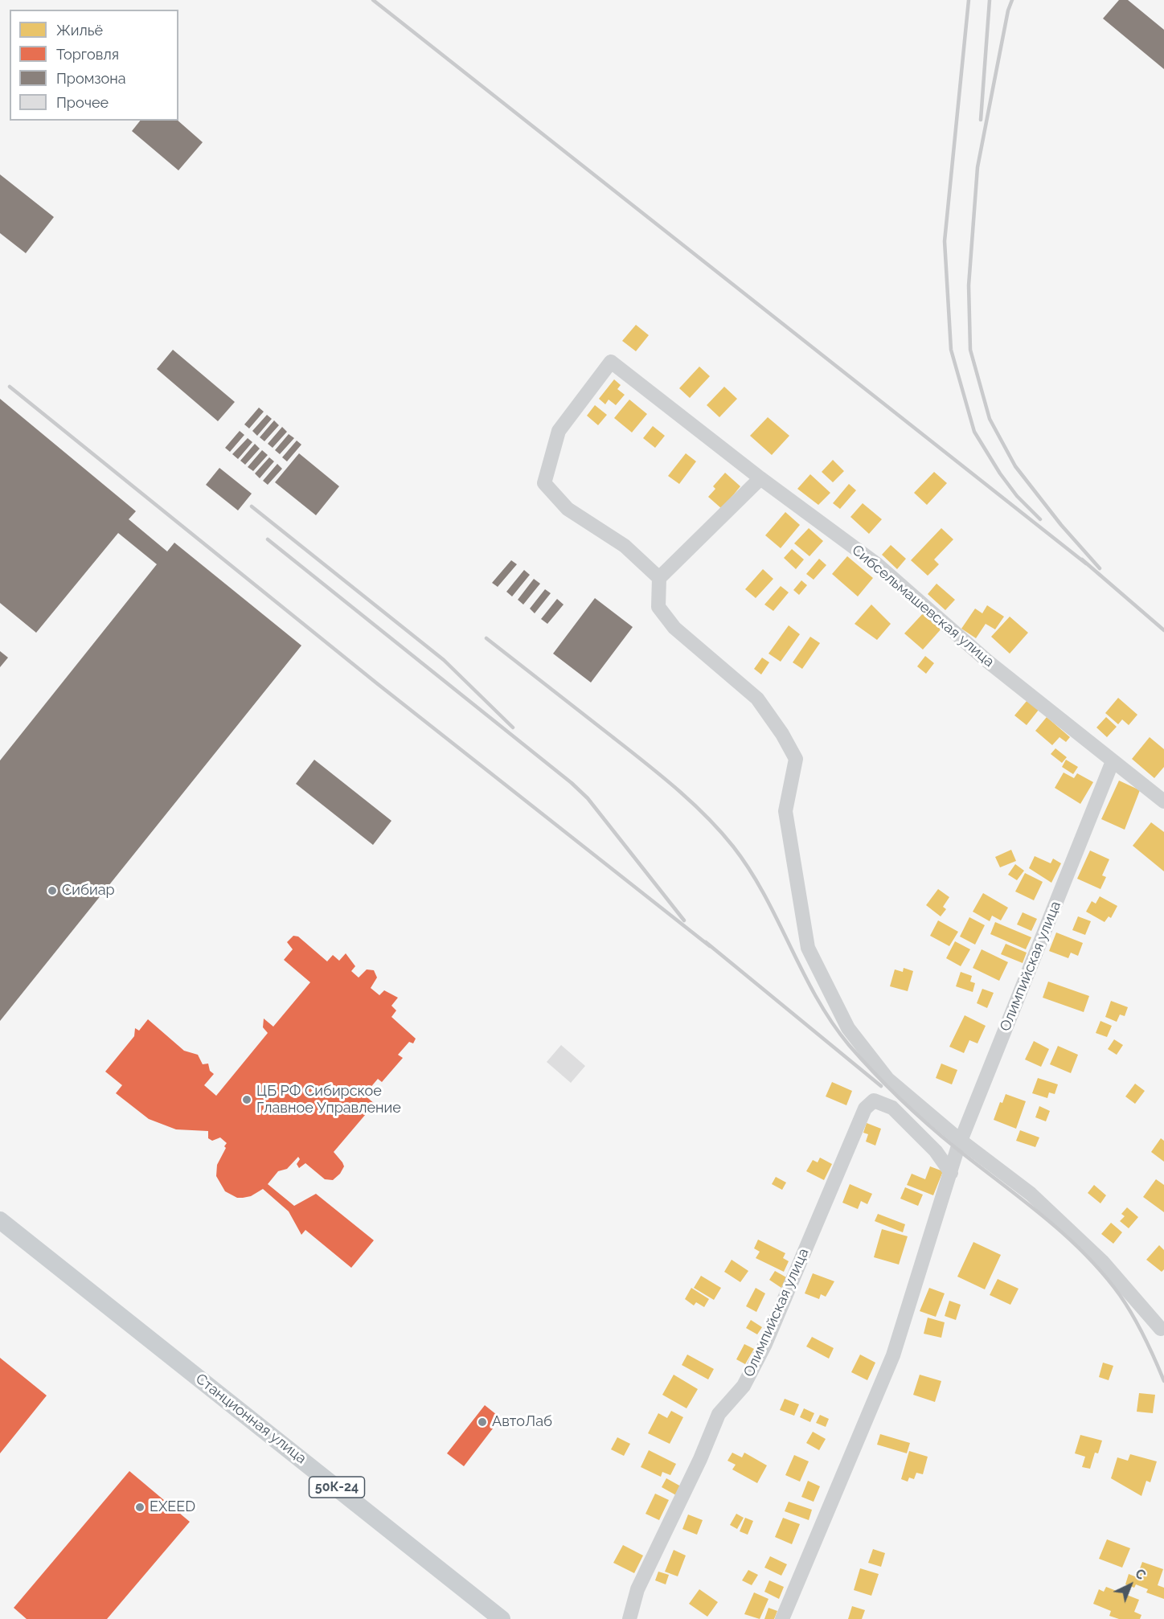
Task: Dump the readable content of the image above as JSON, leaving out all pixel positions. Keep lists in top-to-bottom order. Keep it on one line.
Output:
{"streets":{"main road":["Станционная улица","50К-24"],"street":["Сибсельмашевская улица","Олимпийская улица"]},"crossings":[["Сибсельмашевская улица","Олимпийская улица"]],"places":["Сибиар","ЦБ РФ Сибирское Главное Управление","АвтоЛаб","EXEED"],"legend":["Жильё","Торговля","Промзона","Прочее"],"north":"top right"}
